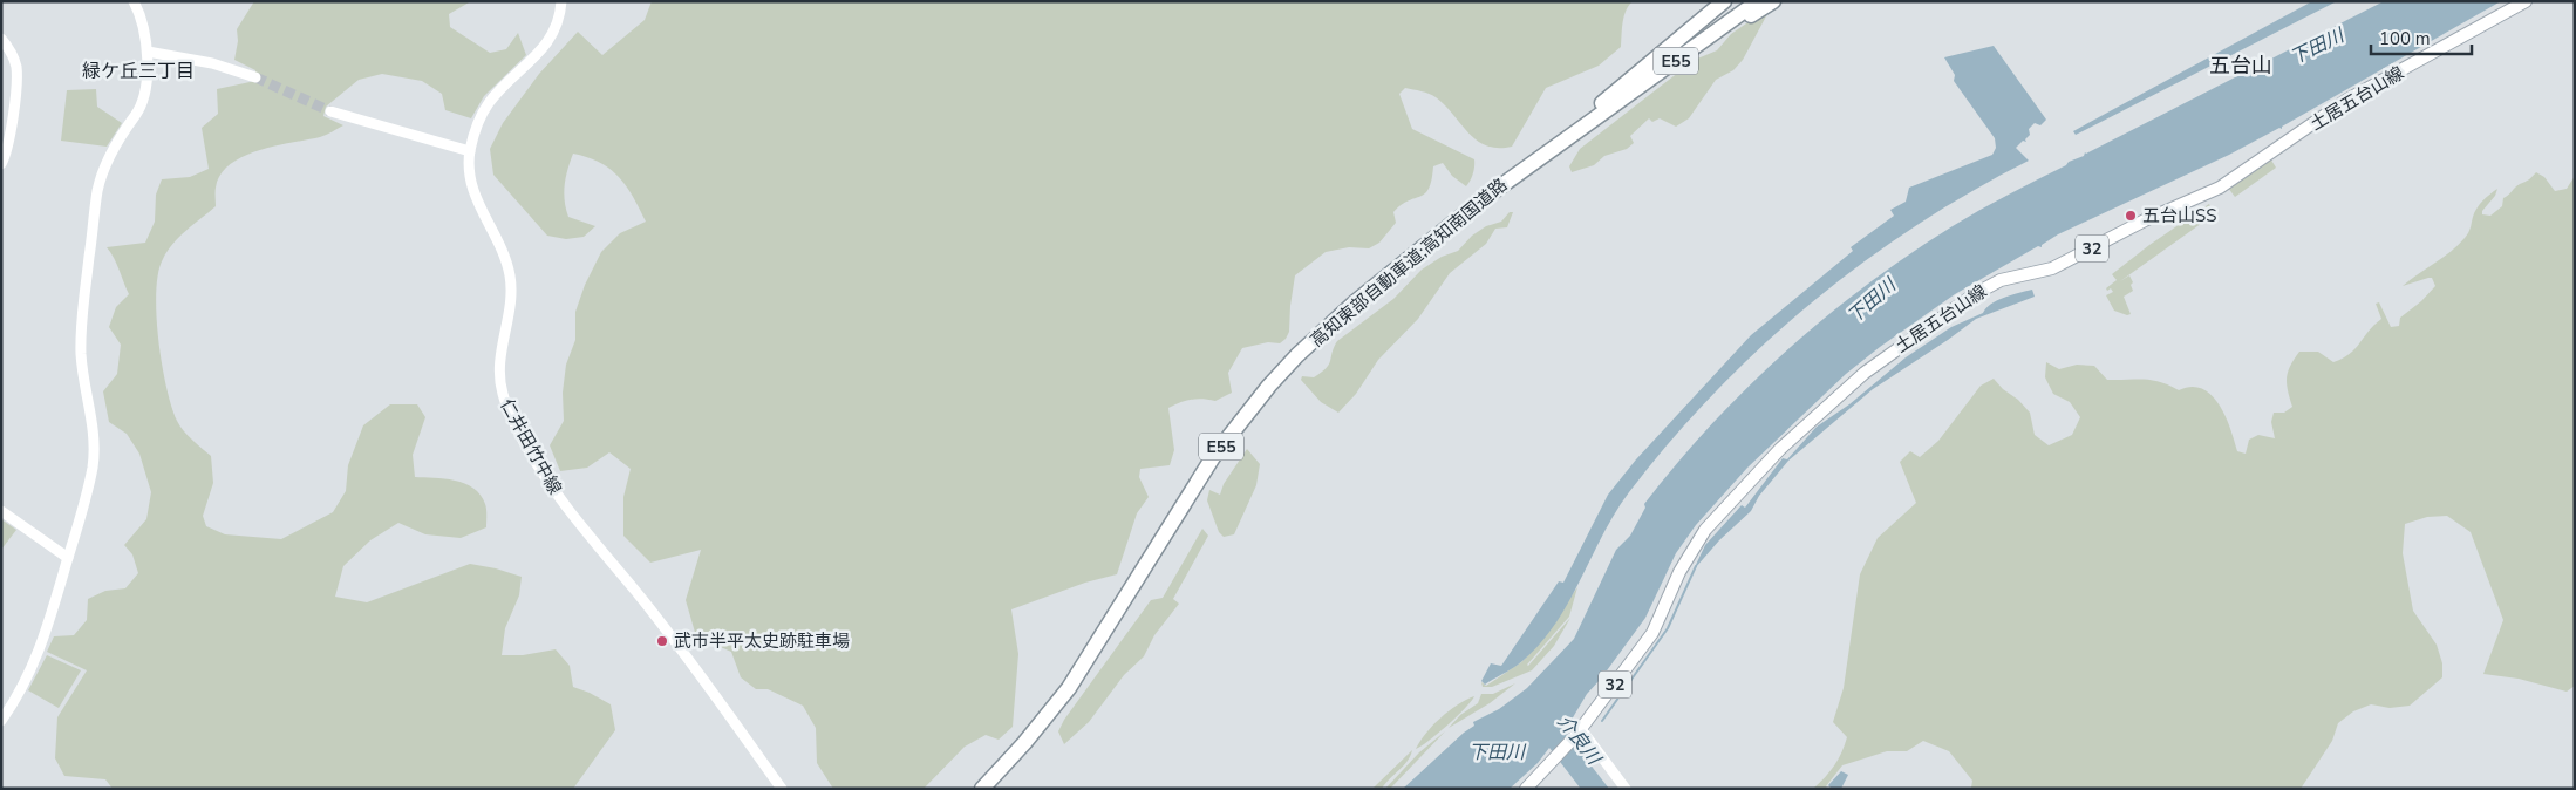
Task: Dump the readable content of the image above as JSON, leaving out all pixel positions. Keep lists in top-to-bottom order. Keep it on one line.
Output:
{"streets":{"highway":["E55","高知東部自動車道;高知南国道路"],"main road":["土居五台山線","32"],"street":["仁井田竹中線"]},"districts":["五台山","緑ケ丘三丁目"],"water":["下田川","介良川"],"places":["五台山SS","武市半平太史跡駐車場"],"scale_bar":"100 m"}
